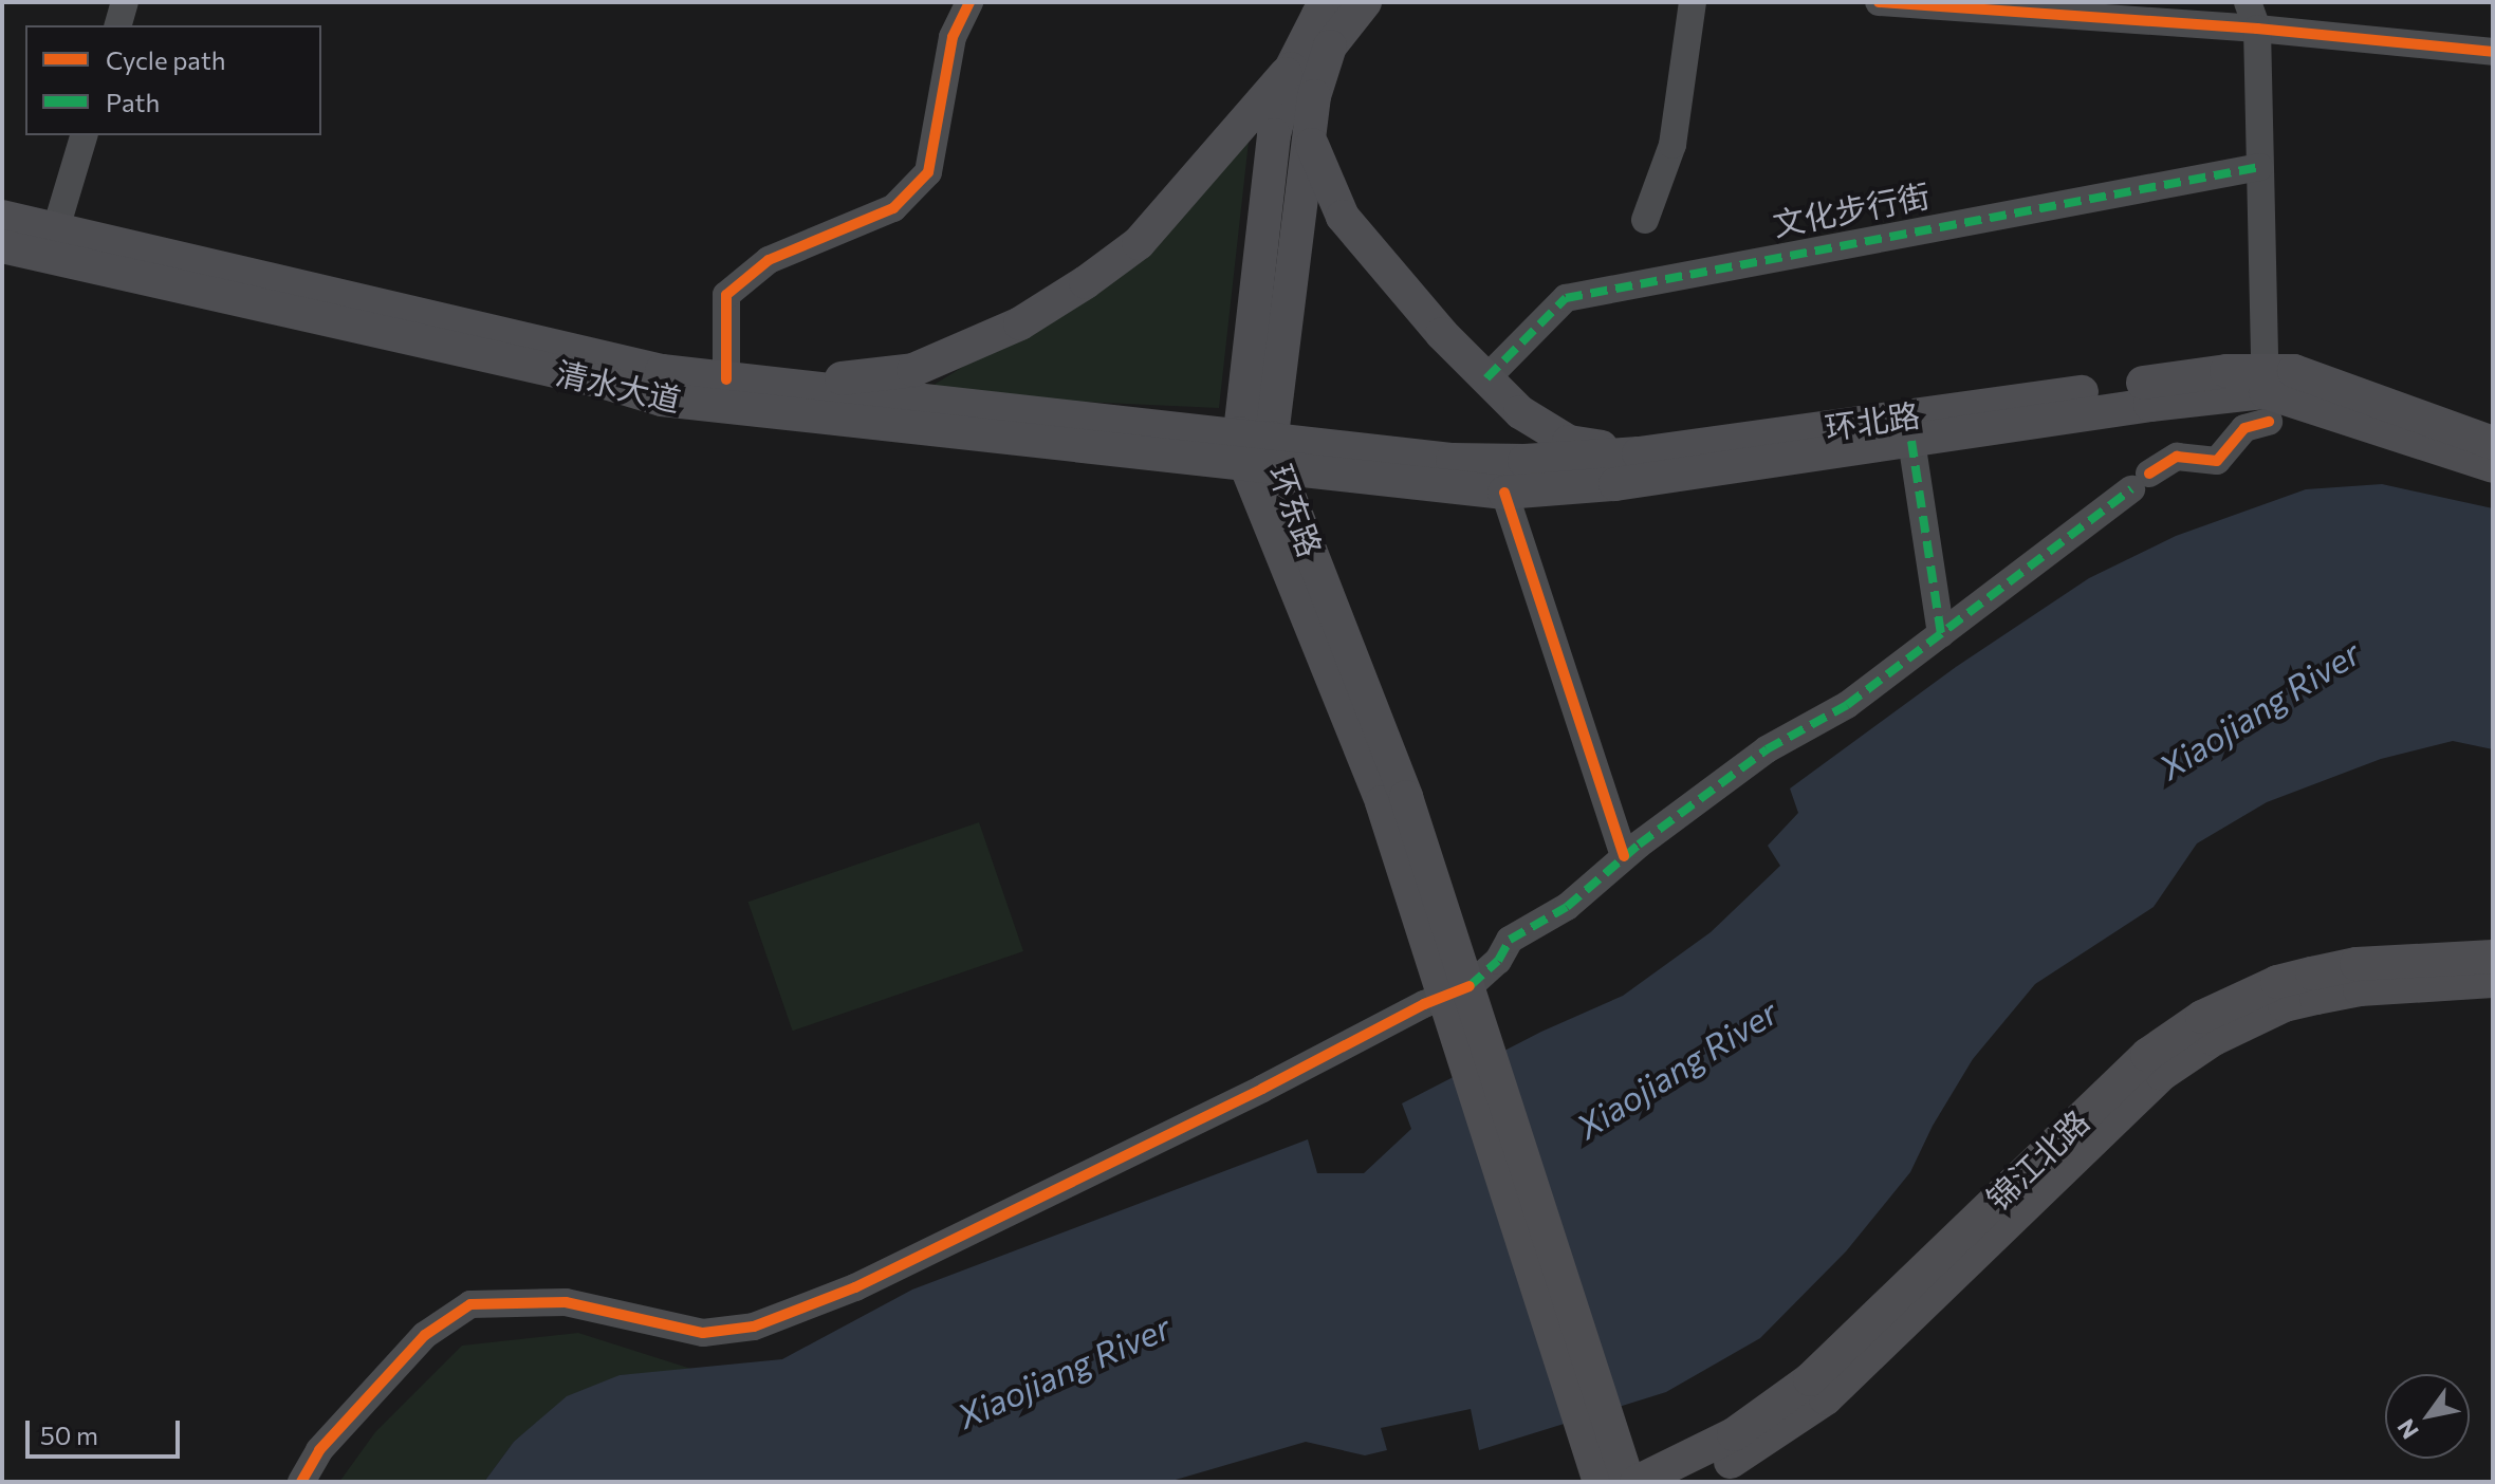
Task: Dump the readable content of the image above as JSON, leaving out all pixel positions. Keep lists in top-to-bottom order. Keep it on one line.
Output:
{"streets":{"main road":["清水大道","环北路","环东路","锦江北路"],"street":["文化步行街"]},"crossings":[["清水大道","环北路"],["清水大道","环东路"],["环北路","环东路"]],"water":["Xiaojiang River"],"legend":["Cycle path","Path"],"scale_bar":"50 m","north":"bottom left"}
